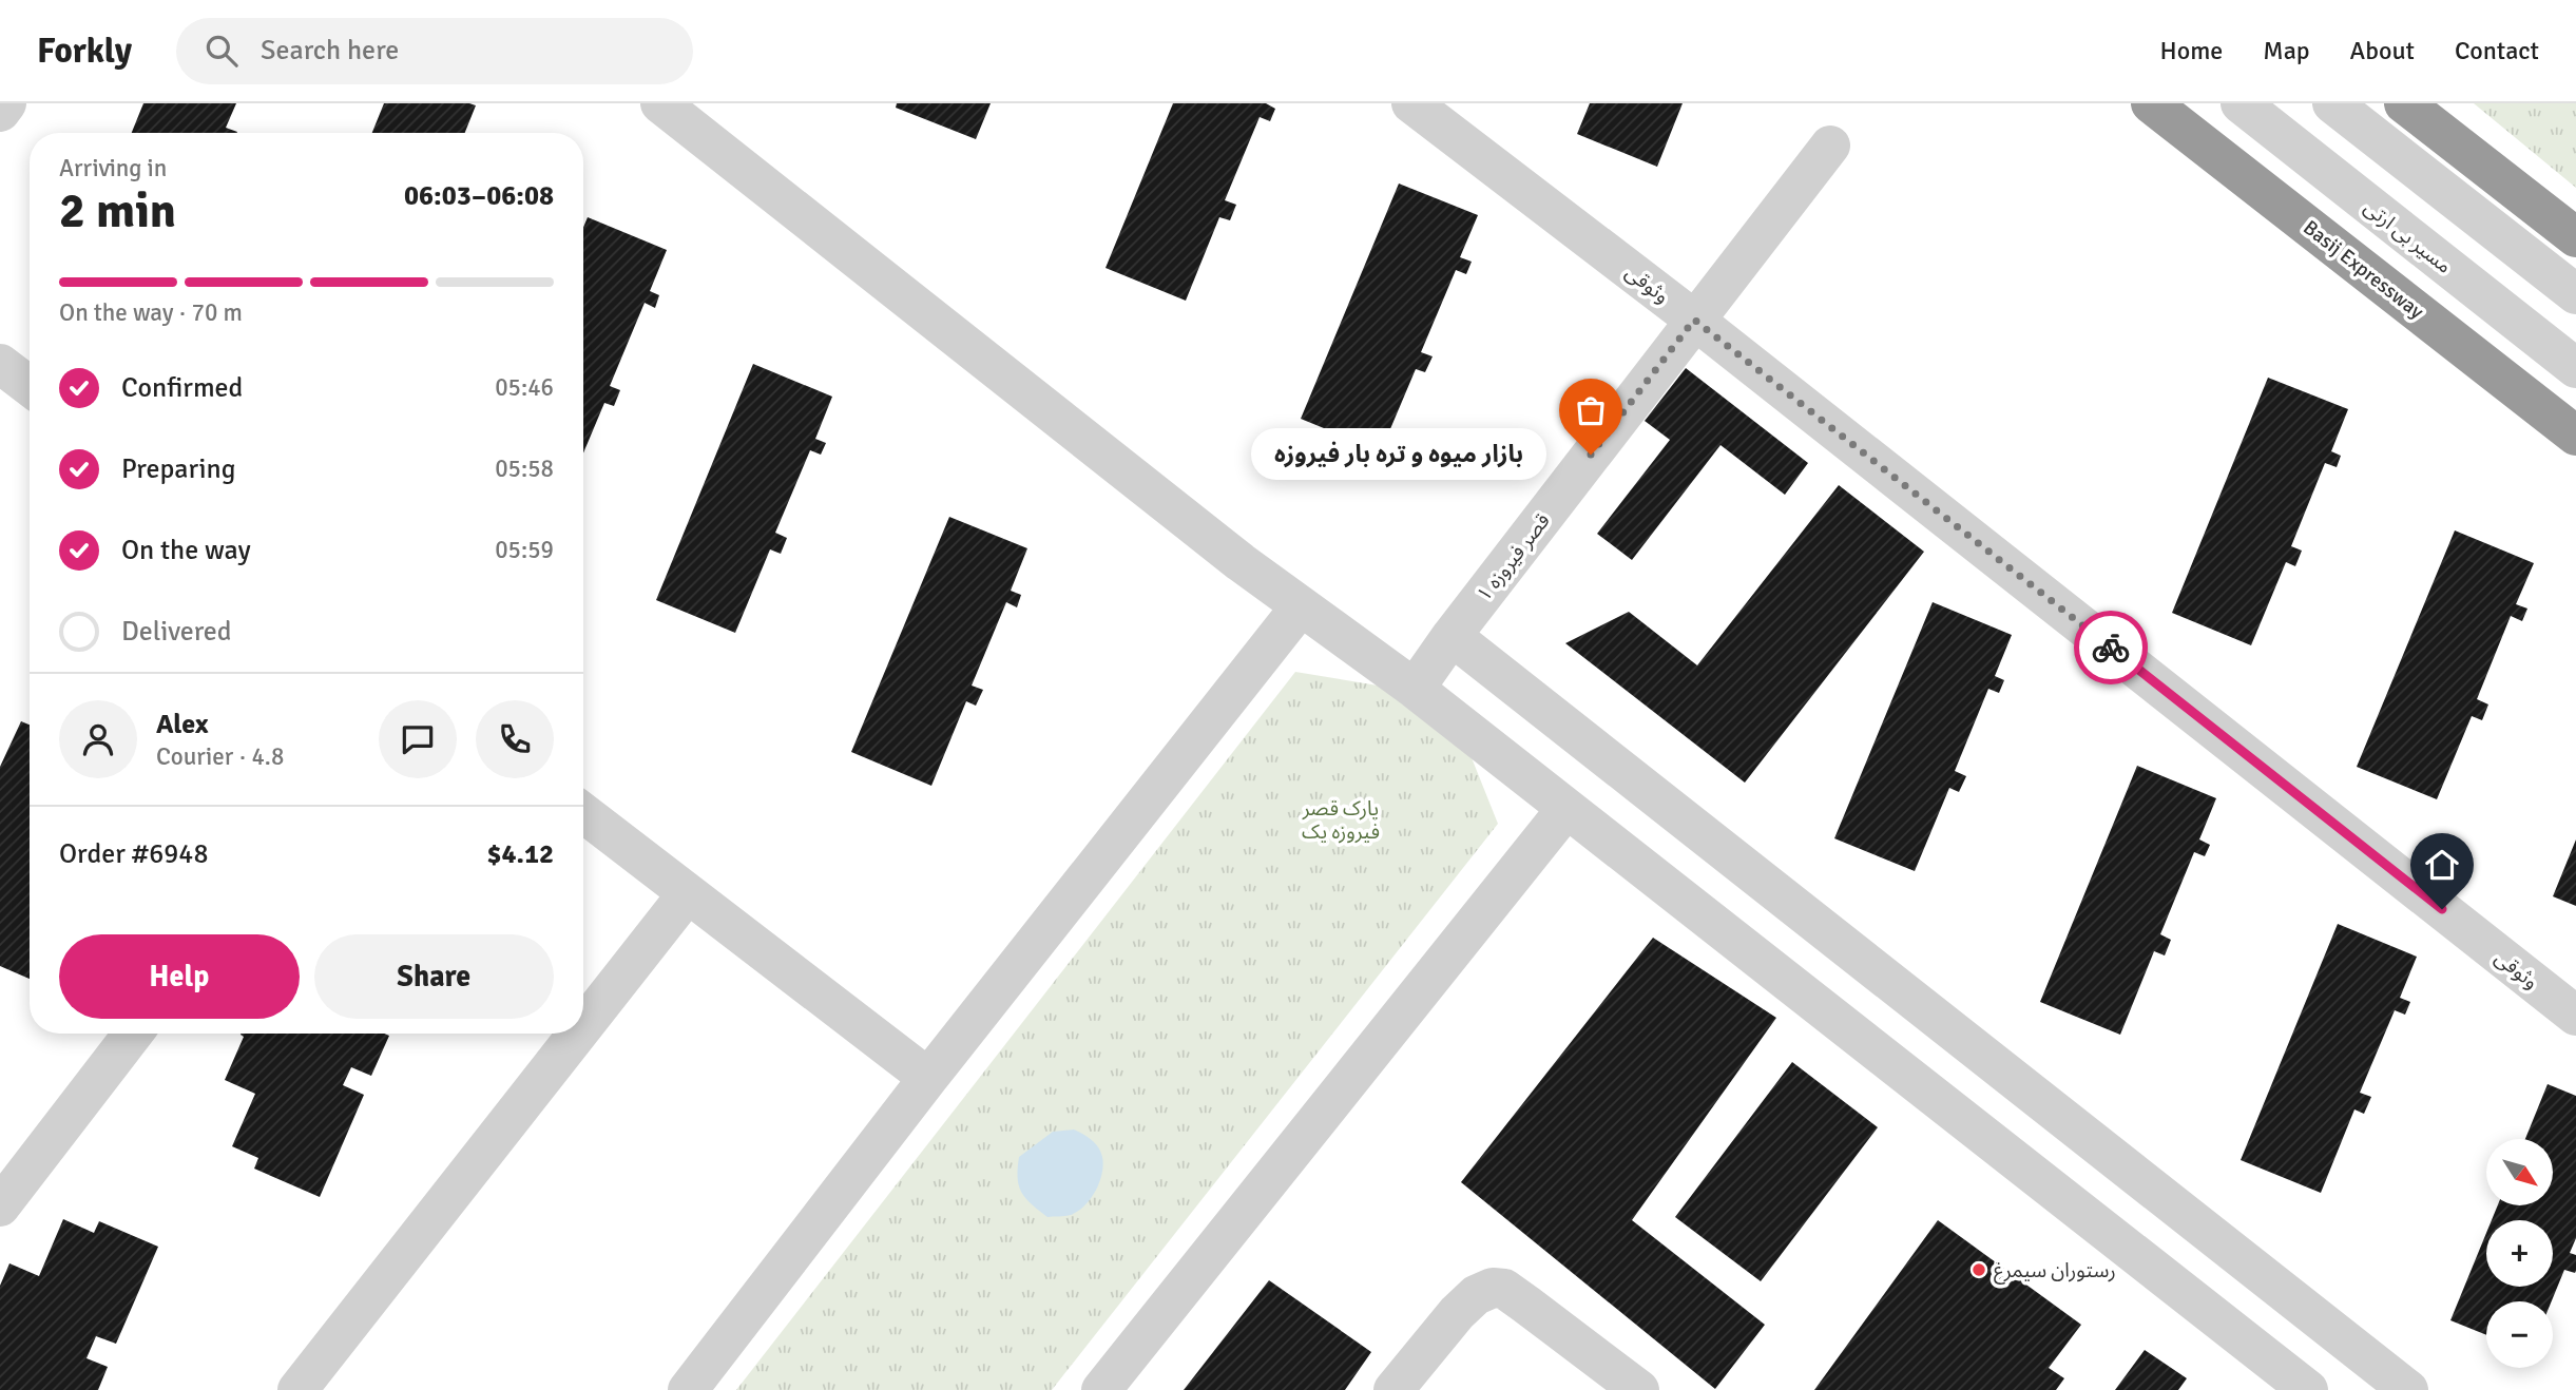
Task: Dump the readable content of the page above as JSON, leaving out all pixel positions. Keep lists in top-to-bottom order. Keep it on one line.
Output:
{"streets":{"highway":["Basij Expressway"],"street":["مسیر بی ارتی","وثوقی","قصر فیروزه ۱"]},"crossings":[["وثوقی","قصر فیروزه ۱"]],"parks":["پارک قصر فیروزه یک"],"places":["بازار میوه و تره بار فیروزه","رستوران سیمرغ"],"north":"bottom right","page":{"header":"Forkly","search":"Search here","nav":["Home","Map","About","Contact"],"heading":["2 min","Arriving in","06:03–06:08"],"panel":["Alex","Courier · 4.8","Order #6948","$4.12"],"bar":"On the way · 70 m","list":[["Confirmed","05:46"],["Preparing","05:58"],["On the way","05:59"],"Delivered"],"bubble":"بازار میوه و تره بار فیروزه","buttons":["Help","Share"],"map_buttons":["+","−"]}}
